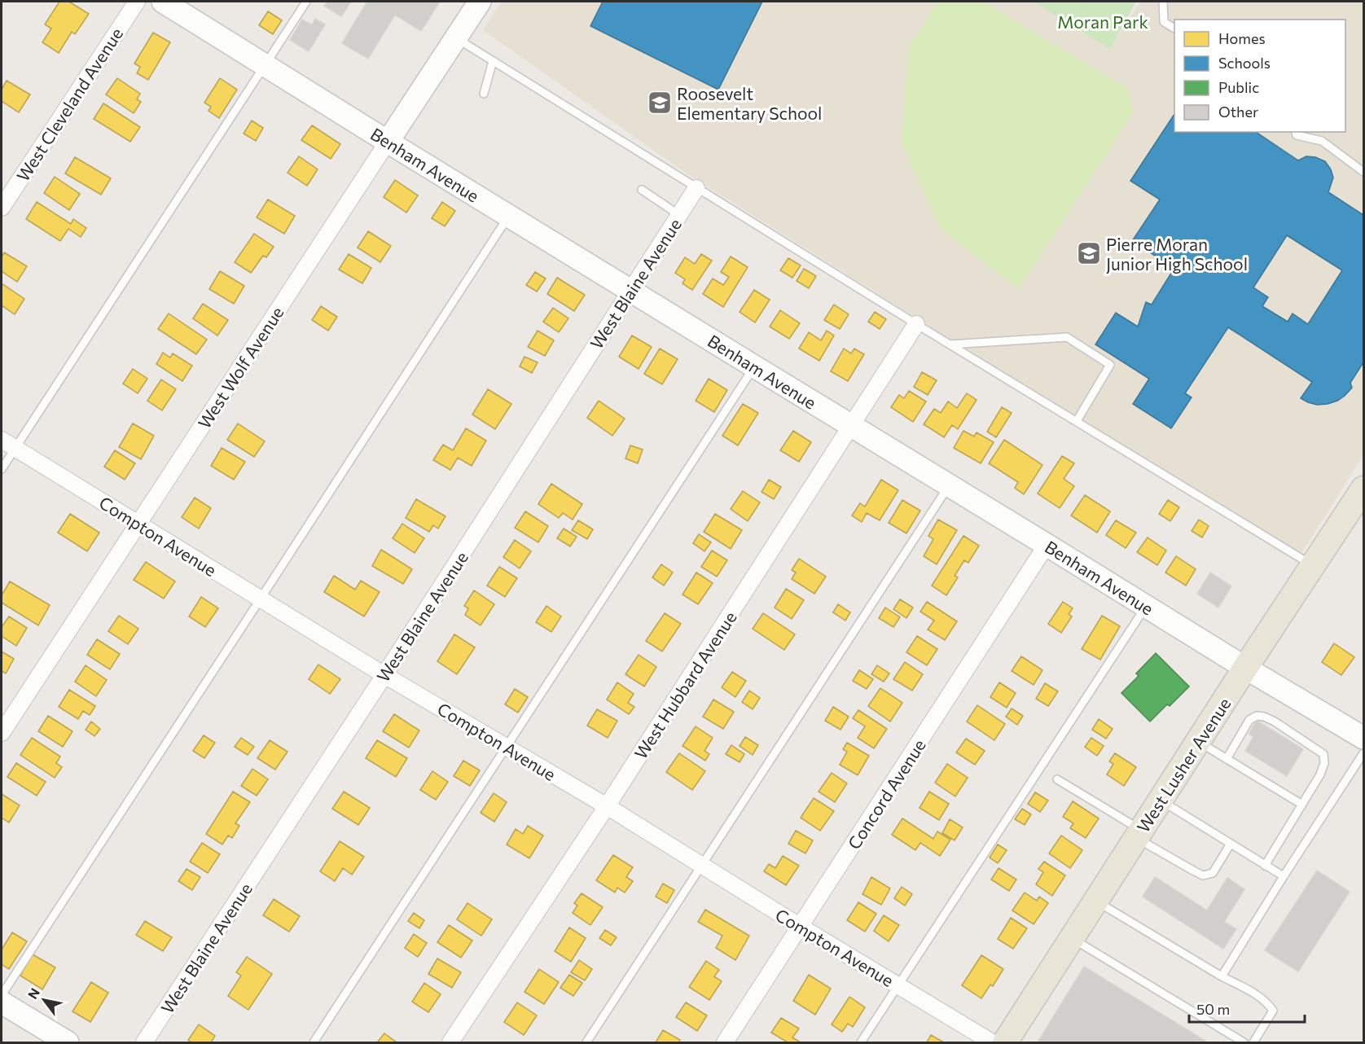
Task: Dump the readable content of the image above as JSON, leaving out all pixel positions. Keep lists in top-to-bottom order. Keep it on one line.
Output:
{"streets":{"main road":["Benham Avenue","West Wolf Avenue","West Lusher Avenue"],"street":["West Cleveland Avenue","West Blaine Avenue","Compton Avenue","West Hubbard Avenue","Concord Avenue"]},"crossings":[["Benham Avenue","West Blaine Avenue"],["Benham Avenue","West Wolf Avenue"],["Benham Avenue","West Hubbard Avenue"],["Benham Avenue","West Lusher Avenue"],["Benham Avenue","Concord Avenue"],["West Blaine Avenue","Compton Avenue"],["West Wolf Avenue","Compton Avenue"],["Compton Avenue","West Hubbard Avenue"],["Compton Avenue","Concord Avenue"]],"parks":["Moran Park"],"places":{"school or university":["Roosevelt Elementary School","Pierre Moran Junior High School"]},"legend":["Homes","Schools","Public","Other"],"scale_bar":"50 m","north":"top left"}
